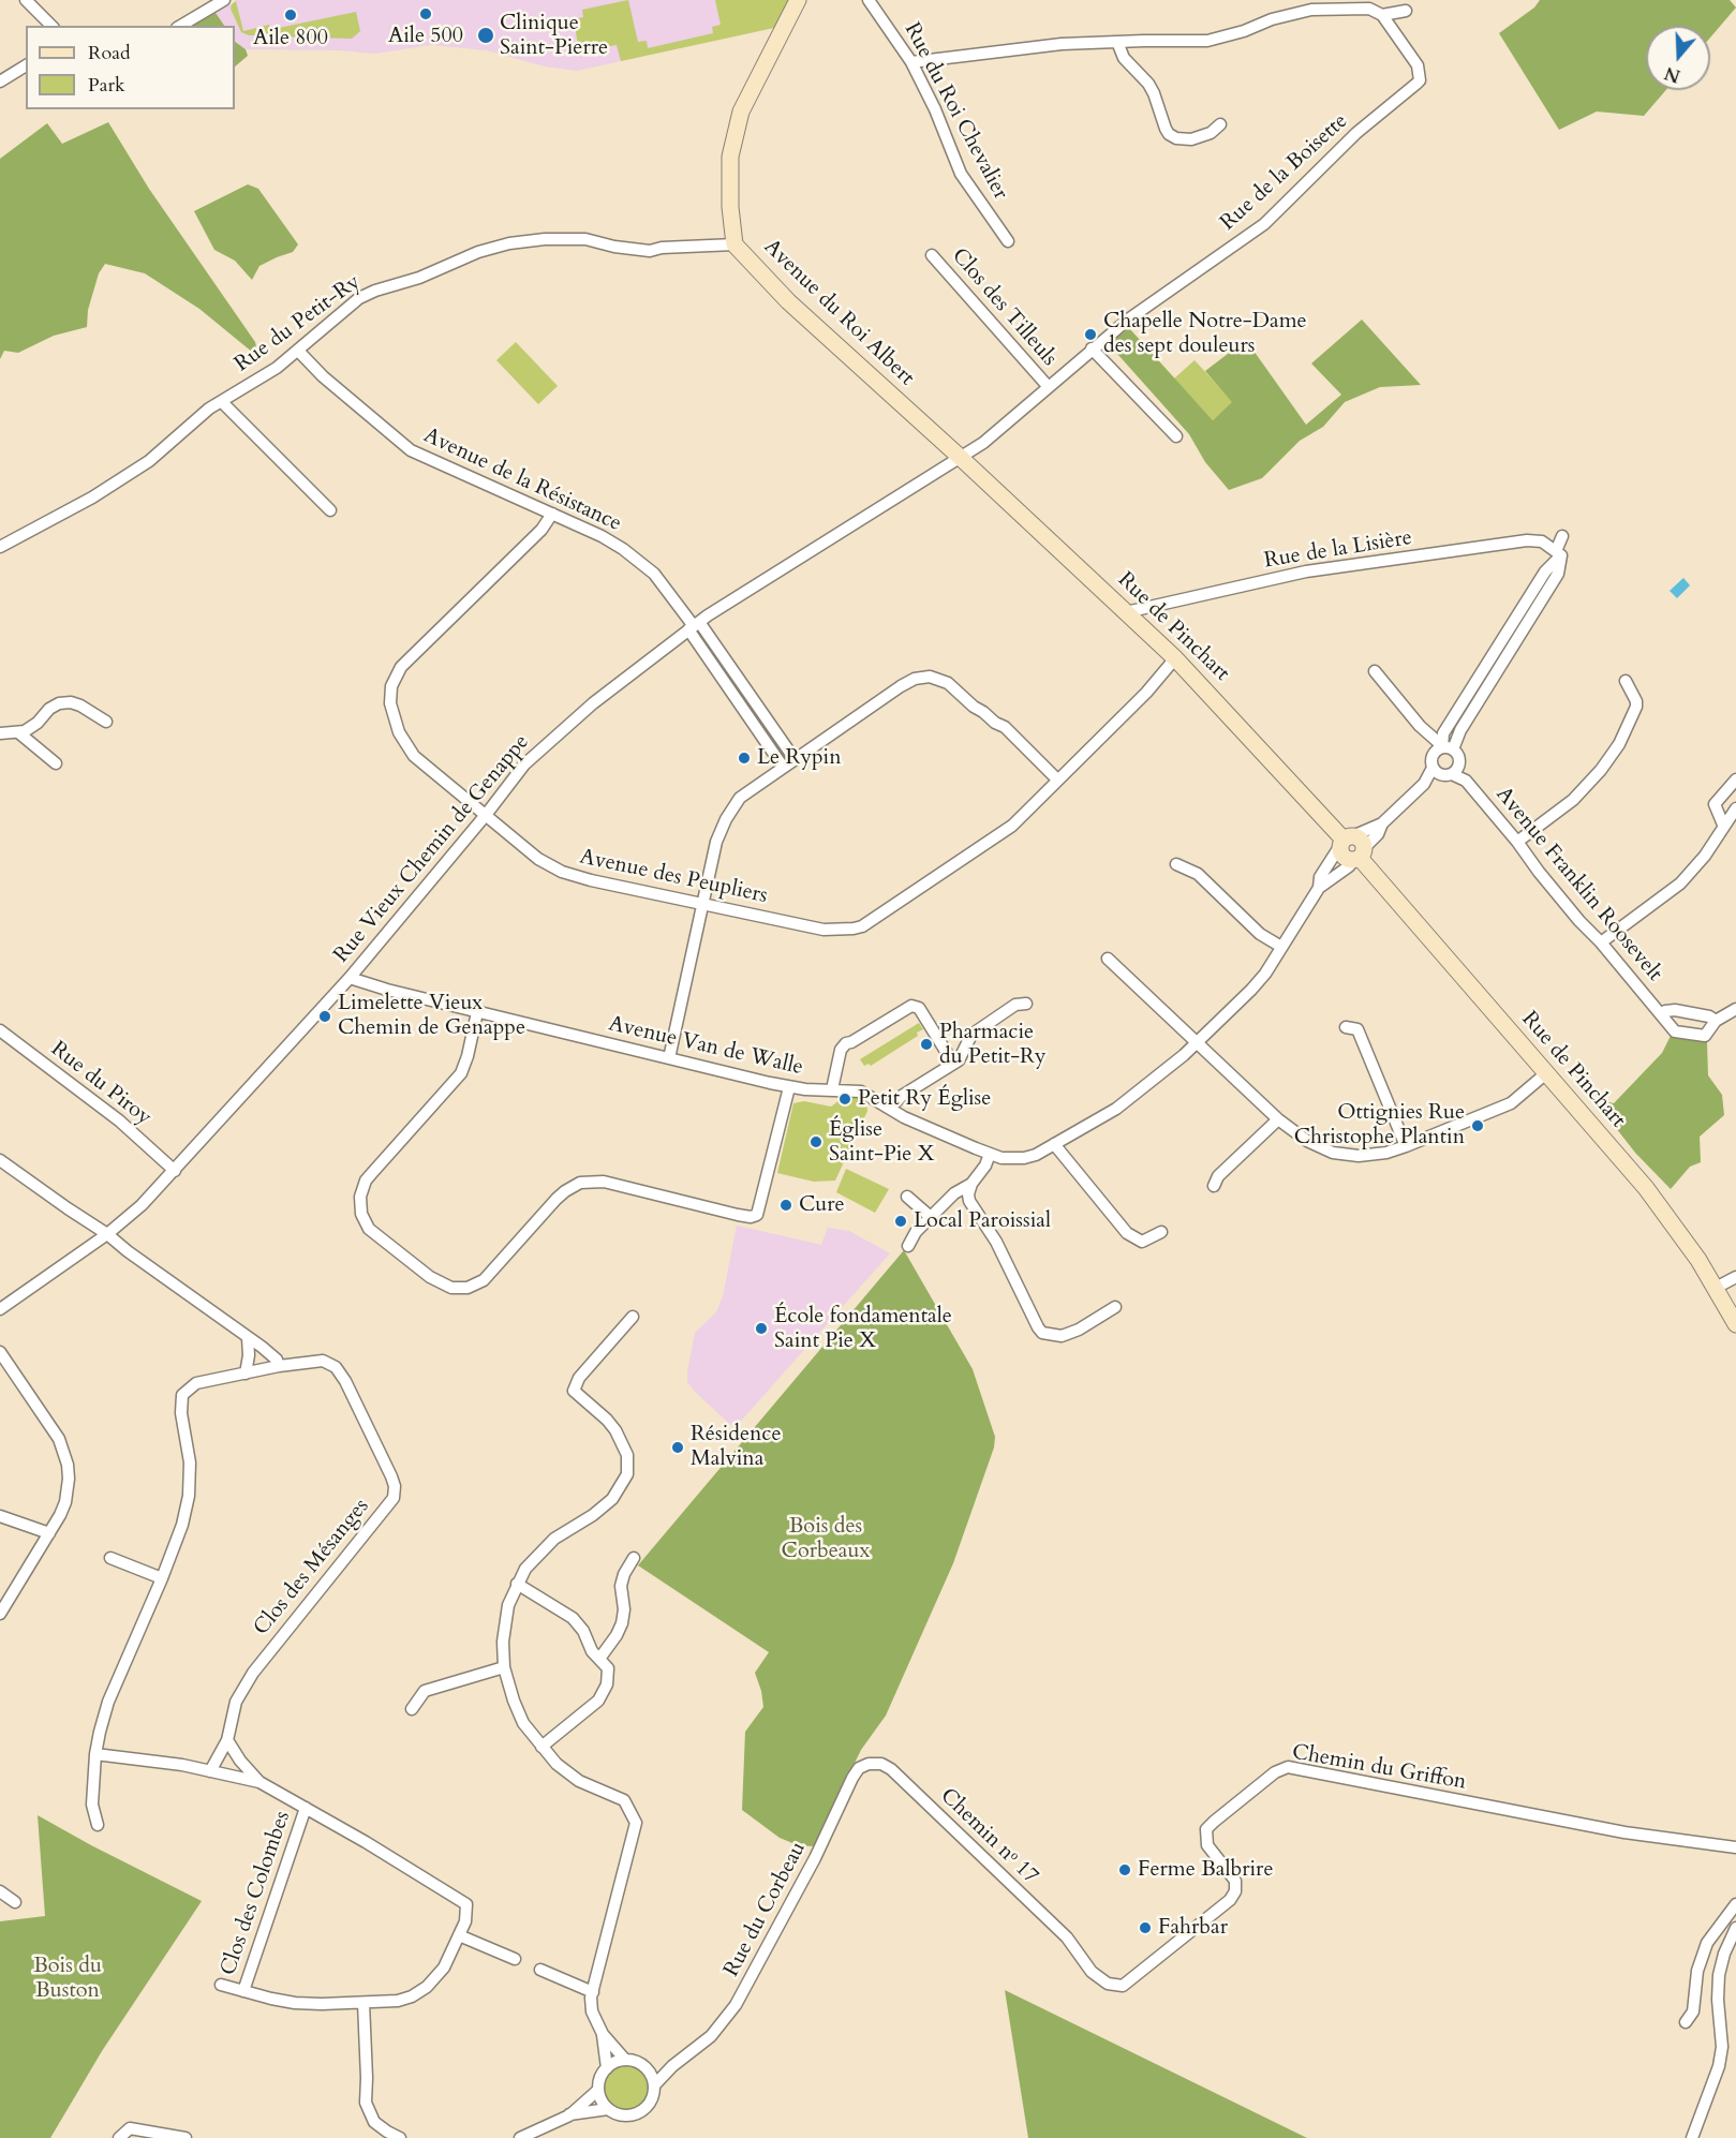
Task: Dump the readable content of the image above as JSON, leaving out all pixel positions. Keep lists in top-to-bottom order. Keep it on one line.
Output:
{"streets":{"main road":["Avenue du Roi Albert","Rue de Pinchart"],"street":["Rue du Roi Chevalier","Rue de la Boisette","Clos des Tilleuls","Rue du Petit-Ry","Avenue de la Résistance","Rue de la Lisière","Rue Vieux Chemin de Genappe","Avenue des Peupliers","Avenue Franklin Roosevelt","Avenue Van de Walle","Rue du Piroy","Clos des Mésanges","Chemin du Griffon","Chemin nᵒ 17","Clos des Colombes","Rue du Corbeau"]},"crossings":[["Rue de la Boisette","Clos des Tilleuls"],["Rue de la Boisette","Avenue du Roi Albert"],["Rue de la Boisette","Rue de Pinchart"],["Rue de la Boisette","Rue Vieux Chemin de Genappe"],["Avenue du Roi Albert","Rue du Petit-Ry"],["Avenue du Roi Albert","Rue de Pinchart"],["Avenue du Roi Albert","Rue Vieux Chemin de Genappe"],["Rue du Petit-Ry","Avenue de la Résistance"],["Avenue de la Résistance","Rue Vieux Chemin de Genappe"],["Avenue de la Résistance","Avenue des Peupliers"],["Rue de la Lisière","Rue de Pinchart"],["Rue de Pinchart","Rue Vieux Chemin de Genappe"],["Rue de Pinchart","Avenue des Peupliers"],["Rue de Pinchart","Avenue Van de Walle"],["Rue Vieux Chemin de Genappe","Avenue des Peupliers"],["Rue Vieux Chemin de Genappe","Avenue Van de Walle"],["Rue Vieux Chemin de Genappe","Rue du Piroy"],["Chemin du Griffon","Chemin nᵒ 17"],["Chemin nᵒ 17","Rue du Corbeau"]],"parks":["Bois des Corbeaux","Bois du Buston"],"places":["Aile 500","Aile 800","Clinique Saint-Pierre","Chapelle Notre-Dame des sept douleurs","Le Rypin","Limelette Vieux Chemin de Genappe","Pharmacie du Petit-Ry","Petit Ry Église","Ottignies Rue Christophe Plantin","Église Saint-Pie X","Cure","Local Paroissial","École fondamentale Saint Pie X","Résidence Malvina","Ferme Balbrire","Fahrbar"],"legend":["Road","Park"],"north":"bottom"}
